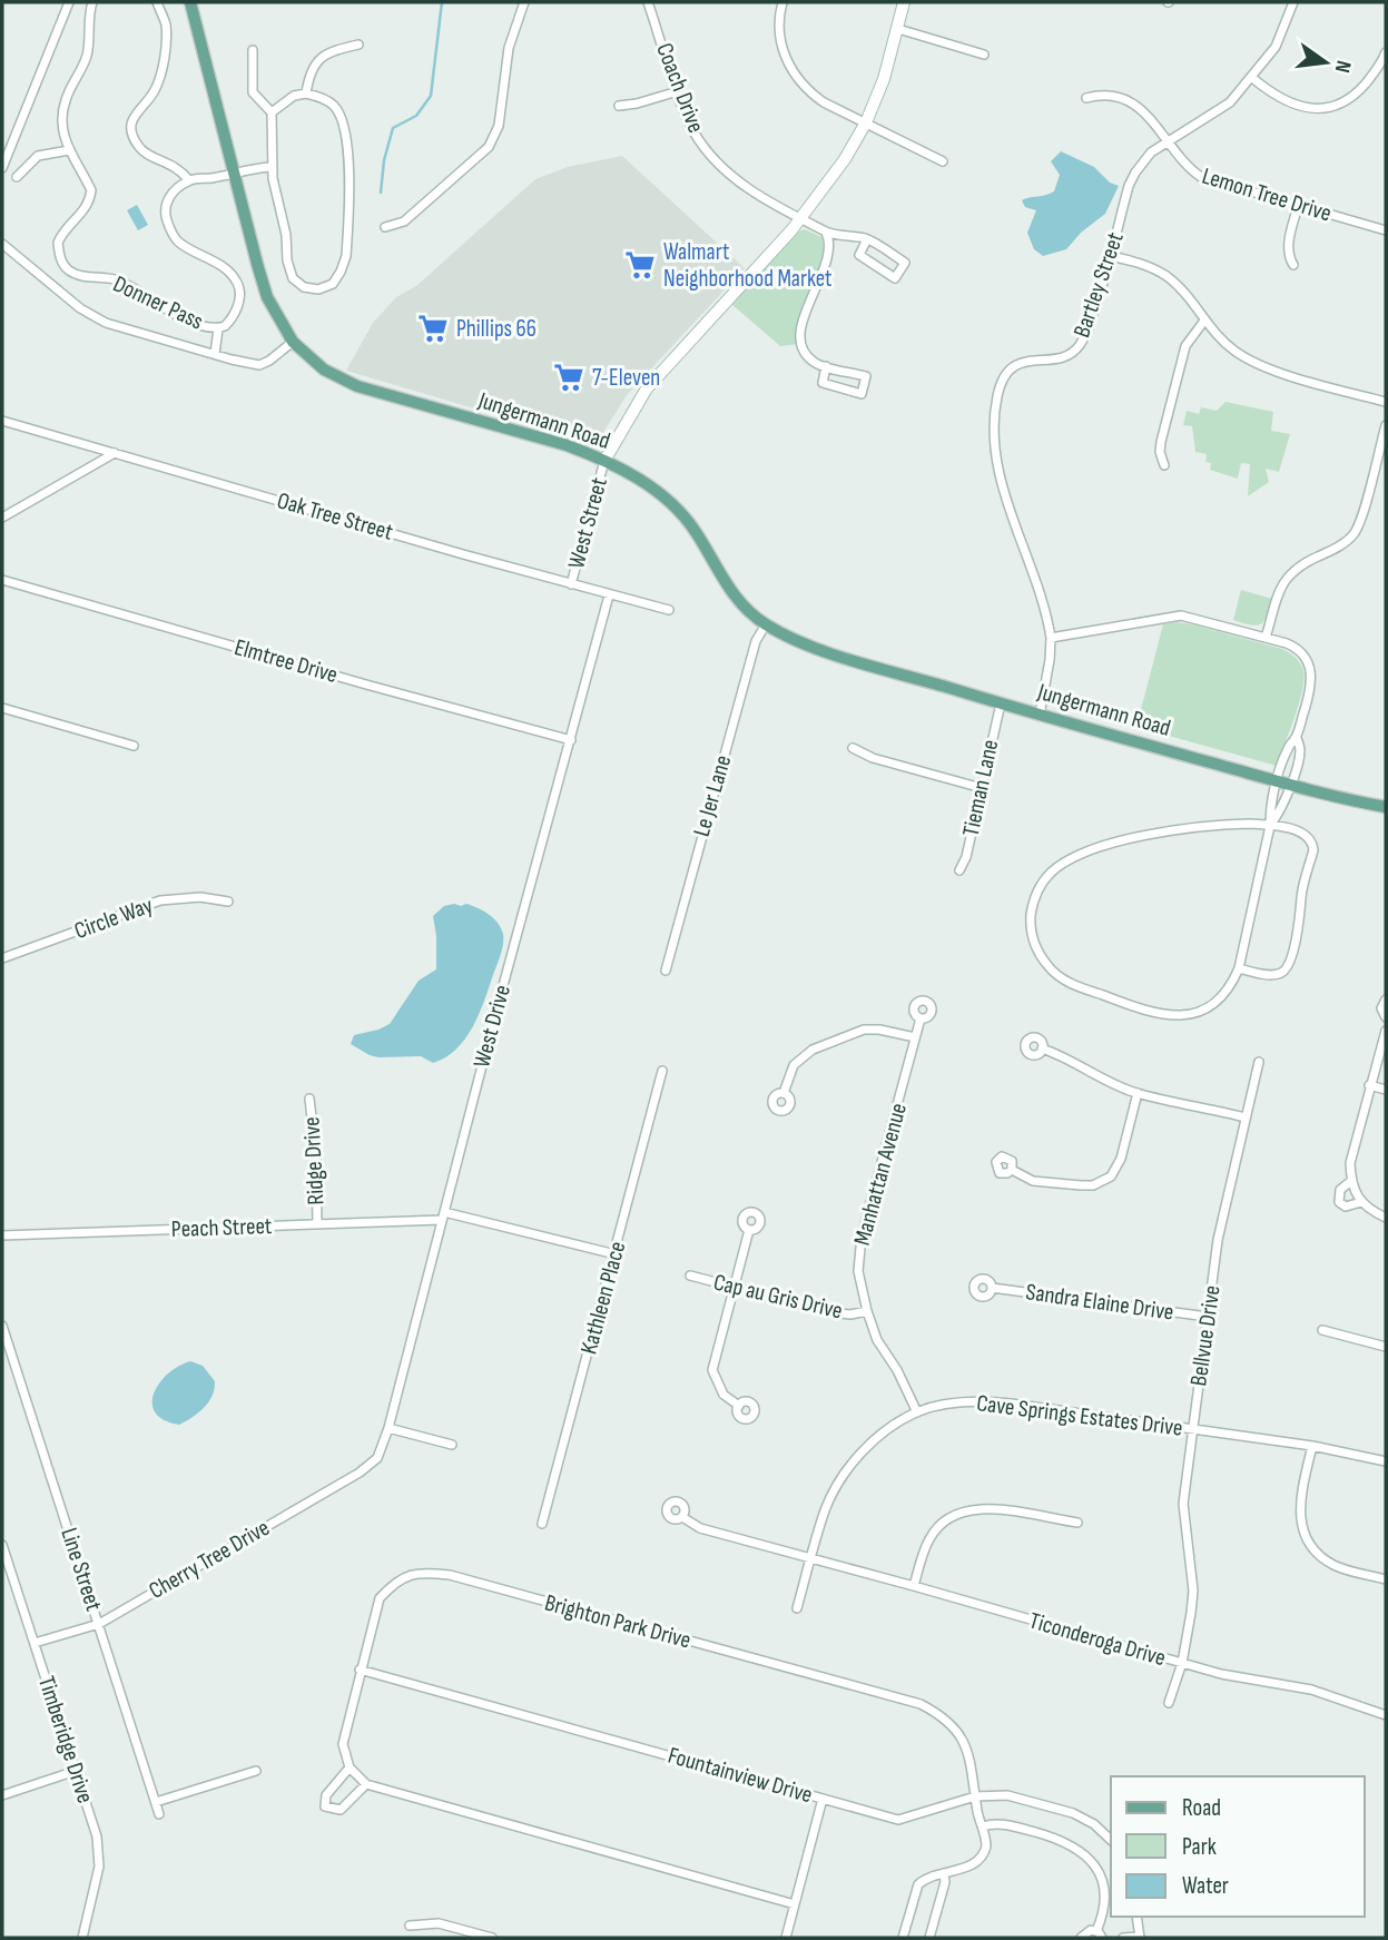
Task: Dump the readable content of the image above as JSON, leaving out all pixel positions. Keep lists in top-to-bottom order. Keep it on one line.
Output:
{"streets":{"main road":["Jungermann Road"],"street":["Coach Drive","Lemon Tree Drive","Bartley Street","Donner Pass","Oak Tree Street","West Street","Elmtree Drive","Tieman Lane","Le Jer Lane","Circle Way","West Drive","Ridge Drive","Manhattan Avenue","Peach Street","Cap au Gris Drive","Kathleen Place","Sandra Elaine Drive","Bellvue Drive","Cave Springs Estates Drive","Cherry Tree Drive","Line Street","Brighton Park Drive","Ticonderoga Drive","Timberidge Drive","Fountainview Drive"]},"crossings":[["Lemon Tree Drive","Bartley Street"],["Bartley Street","Jungermann Road"],["Jungermann Road","West Street"],["Jungermann Road","Tieman Lane"],["Jungermann Road","Le Jer Lane"],["Oak Tree Street","West Street"],["Oak Tree Street","West Drive"],["Elmtree Drive","West Drive"],["West Drive","Peach Street"],["West Drive","Cherry Tree Drive"],["Ridge Drive","Peach Street"],["Manhattan Avenue","Cap au Gris Drive"],["Manhattan Avenue","Cave Springs Estates Drive"],["Sandra Elaine Drive","Bellvue Drive"],["Bellvue Drive","Cave Springs Estates Drive"],["Bellvue Drive","Ticonderoga Drive"],["Cave Springs Estates Drive","Ticonderoga Drive"],["Cherry Tree Drive","Line Street"],["Cherry Tree Drive","Timberidge Drive"],["Brighton Park Drive","Fountainview Drive"]],"places":{"supermarket":["Walmart Neighborhood Market","Phillips 66","7-Eleven"]},"legend":["Road","Park","Water"],"north":"right"}
